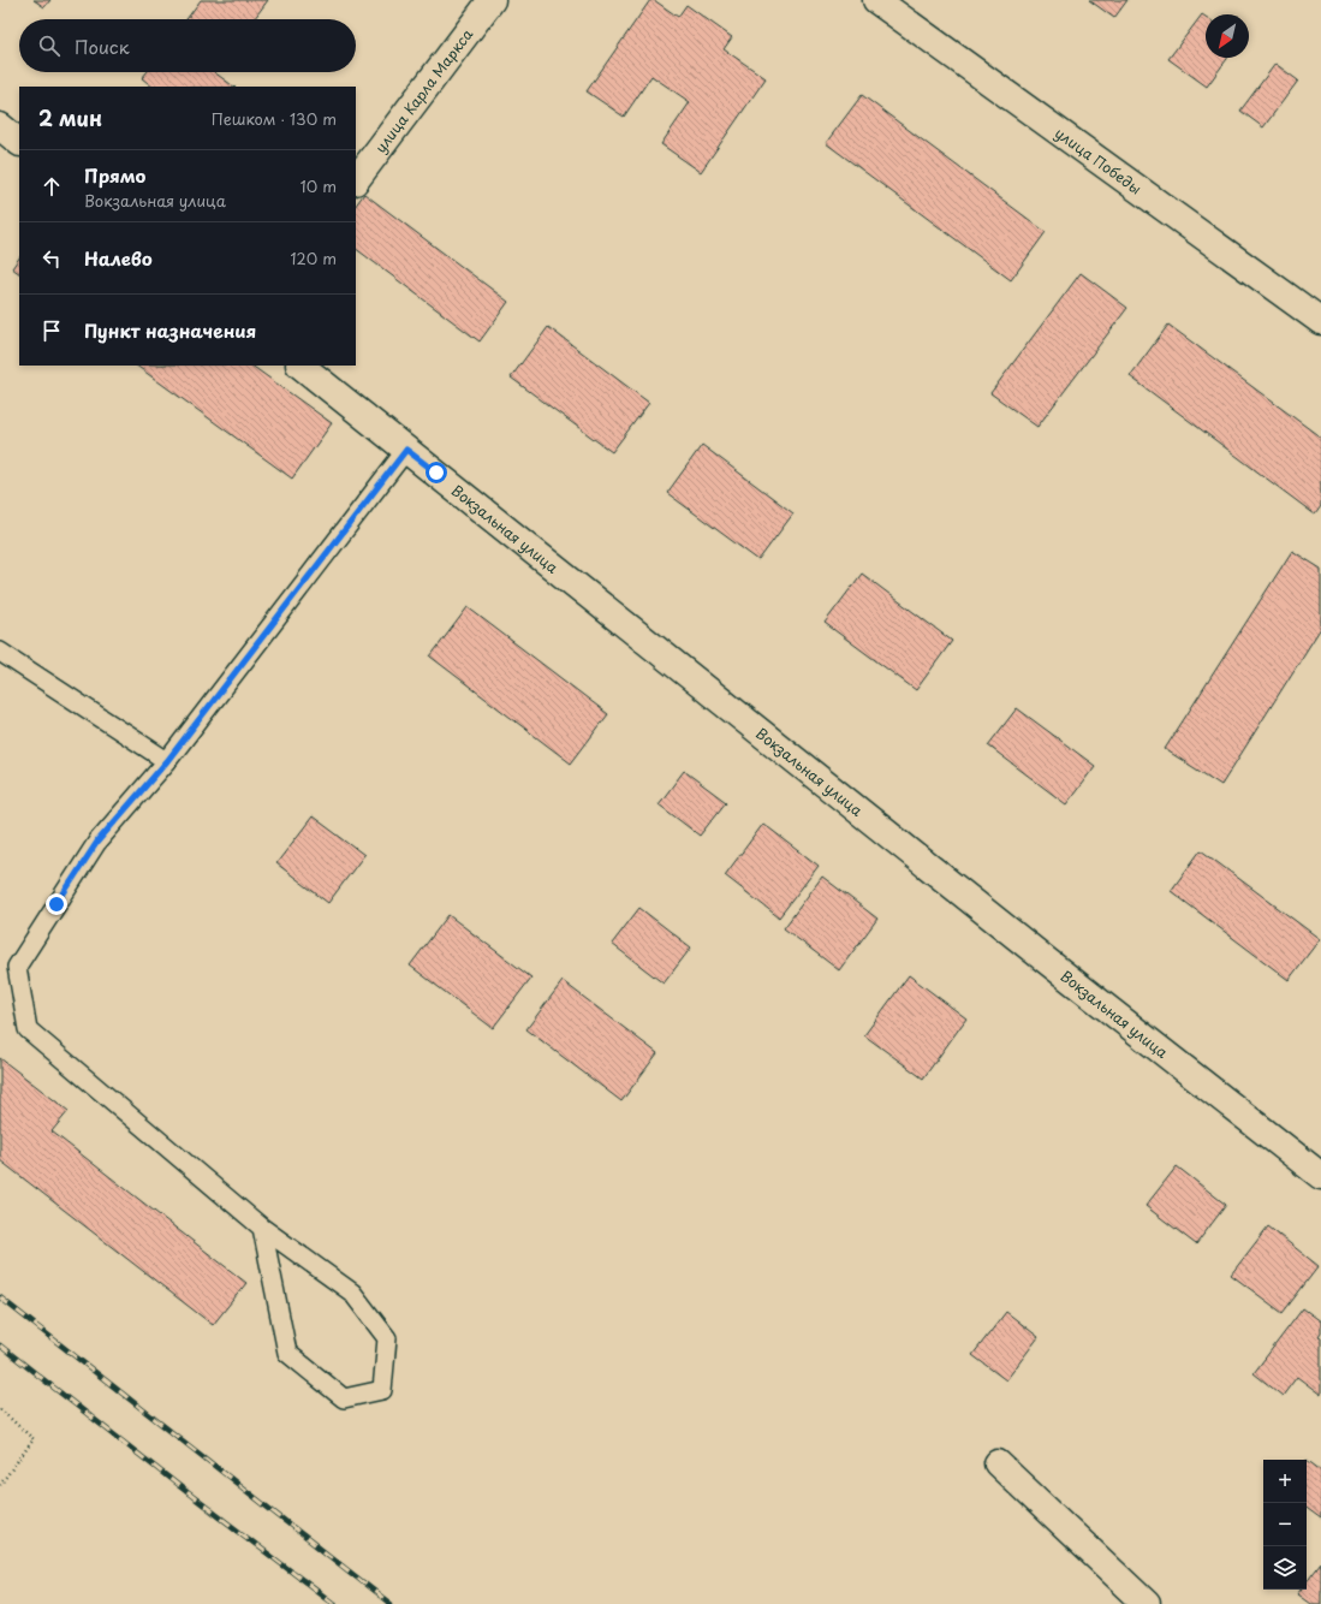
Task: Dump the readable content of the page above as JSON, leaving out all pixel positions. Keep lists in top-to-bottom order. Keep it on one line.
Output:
{"streets":{"street":["улица Карла Маркса","улица Победы","Вокзальная улица"]},"north":"bottom left","page":{"search":"Поиск","heading":["2 мин","Пешком · 130 m"],"list":[["Прямо","Вокзальная улица","10 m"],["Налево","120 m"],"Пункт назначения"],"map_buttons":["+","−"]}}
